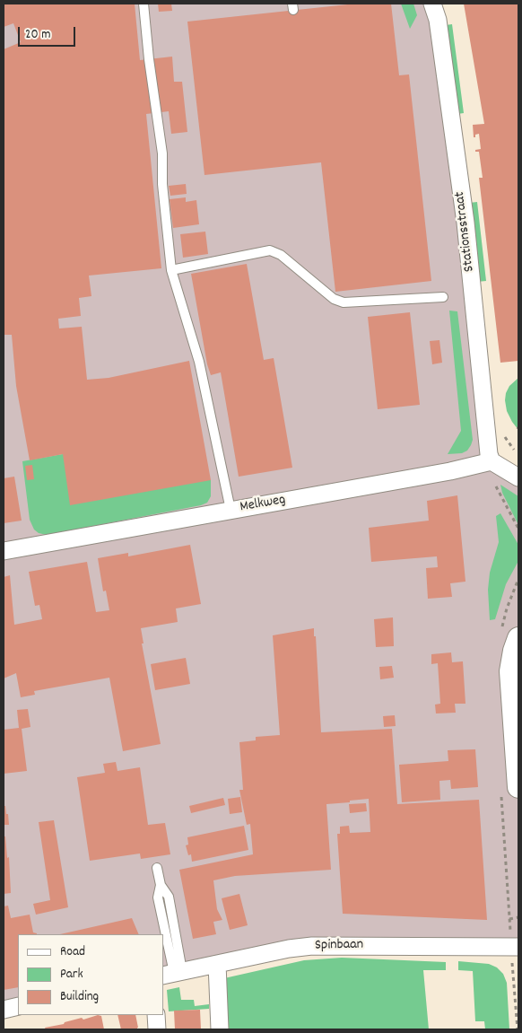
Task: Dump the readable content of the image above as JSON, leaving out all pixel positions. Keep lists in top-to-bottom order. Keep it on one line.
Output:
{"streets":{"street":["Stationsstraat","Melkweg","Spinbaan"]},"crossings":[["Stationsstraat","Melkweg"]],"legend":["Road","Park","Building"],"scale_bar":"20 m"}
